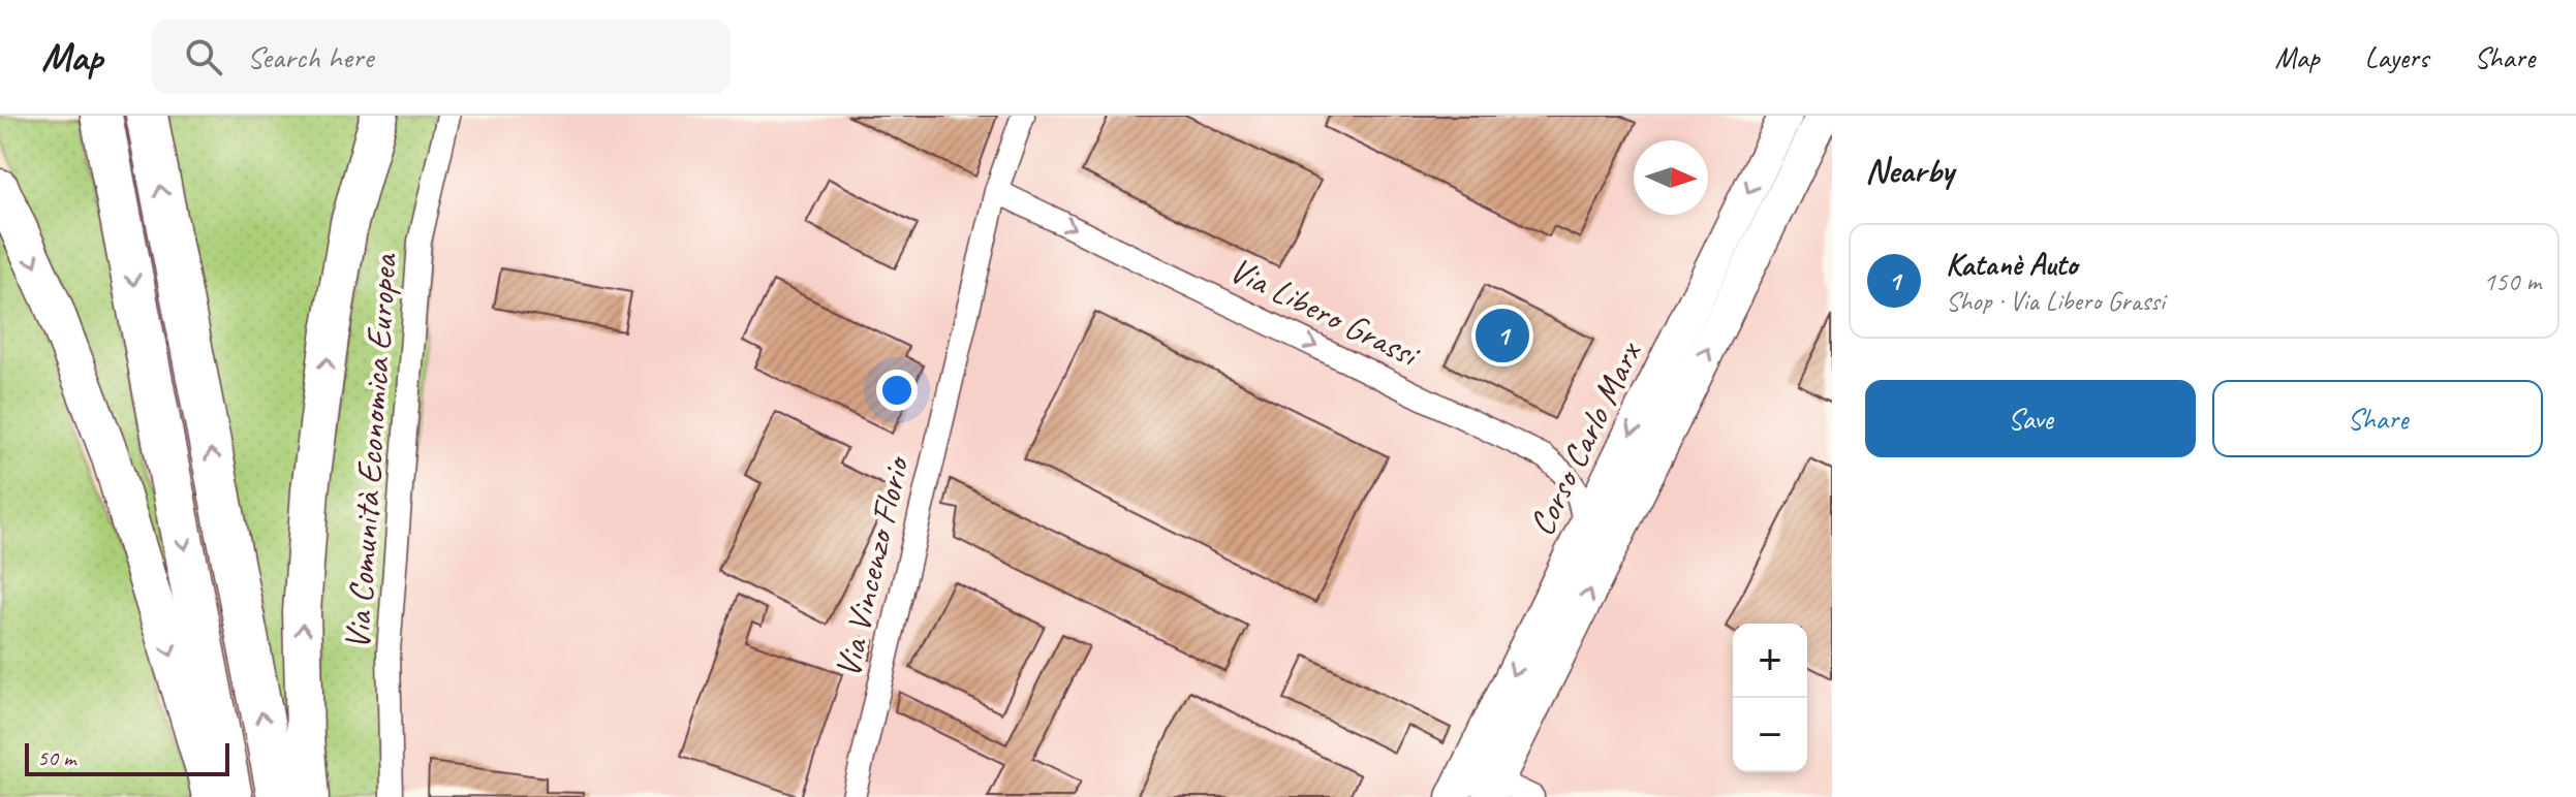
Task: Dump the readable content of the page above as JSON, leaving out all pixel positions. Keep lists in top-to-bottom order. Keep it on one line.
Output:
{"streets":{"main road":["Corso Carlo Marx"],"street":["Via Libero Grassi","Via Comunità Economica Europea","Via Vincenzo Florio"]},"crossings":[["Via Libero Grassi","Corso Carlo Marx"],["Via Libero Grassi","Via Vincenzo Florio"]],"one_way":["Via Libero Grassi"],"scale_bar":"50 m","north":"right","page":{"header":"Map","search":"Search here","nav":["Map","Layers","Share"],"heading":"Nearby","list":[{"mark":"1","name":"Katanè Auto","note":"Shop · Via Libero Grassi","value":"150 m"}],"pins":"1","buttons":["Save","Share"],"map_buttons":["+","−"],"scale":"50 m"}}
